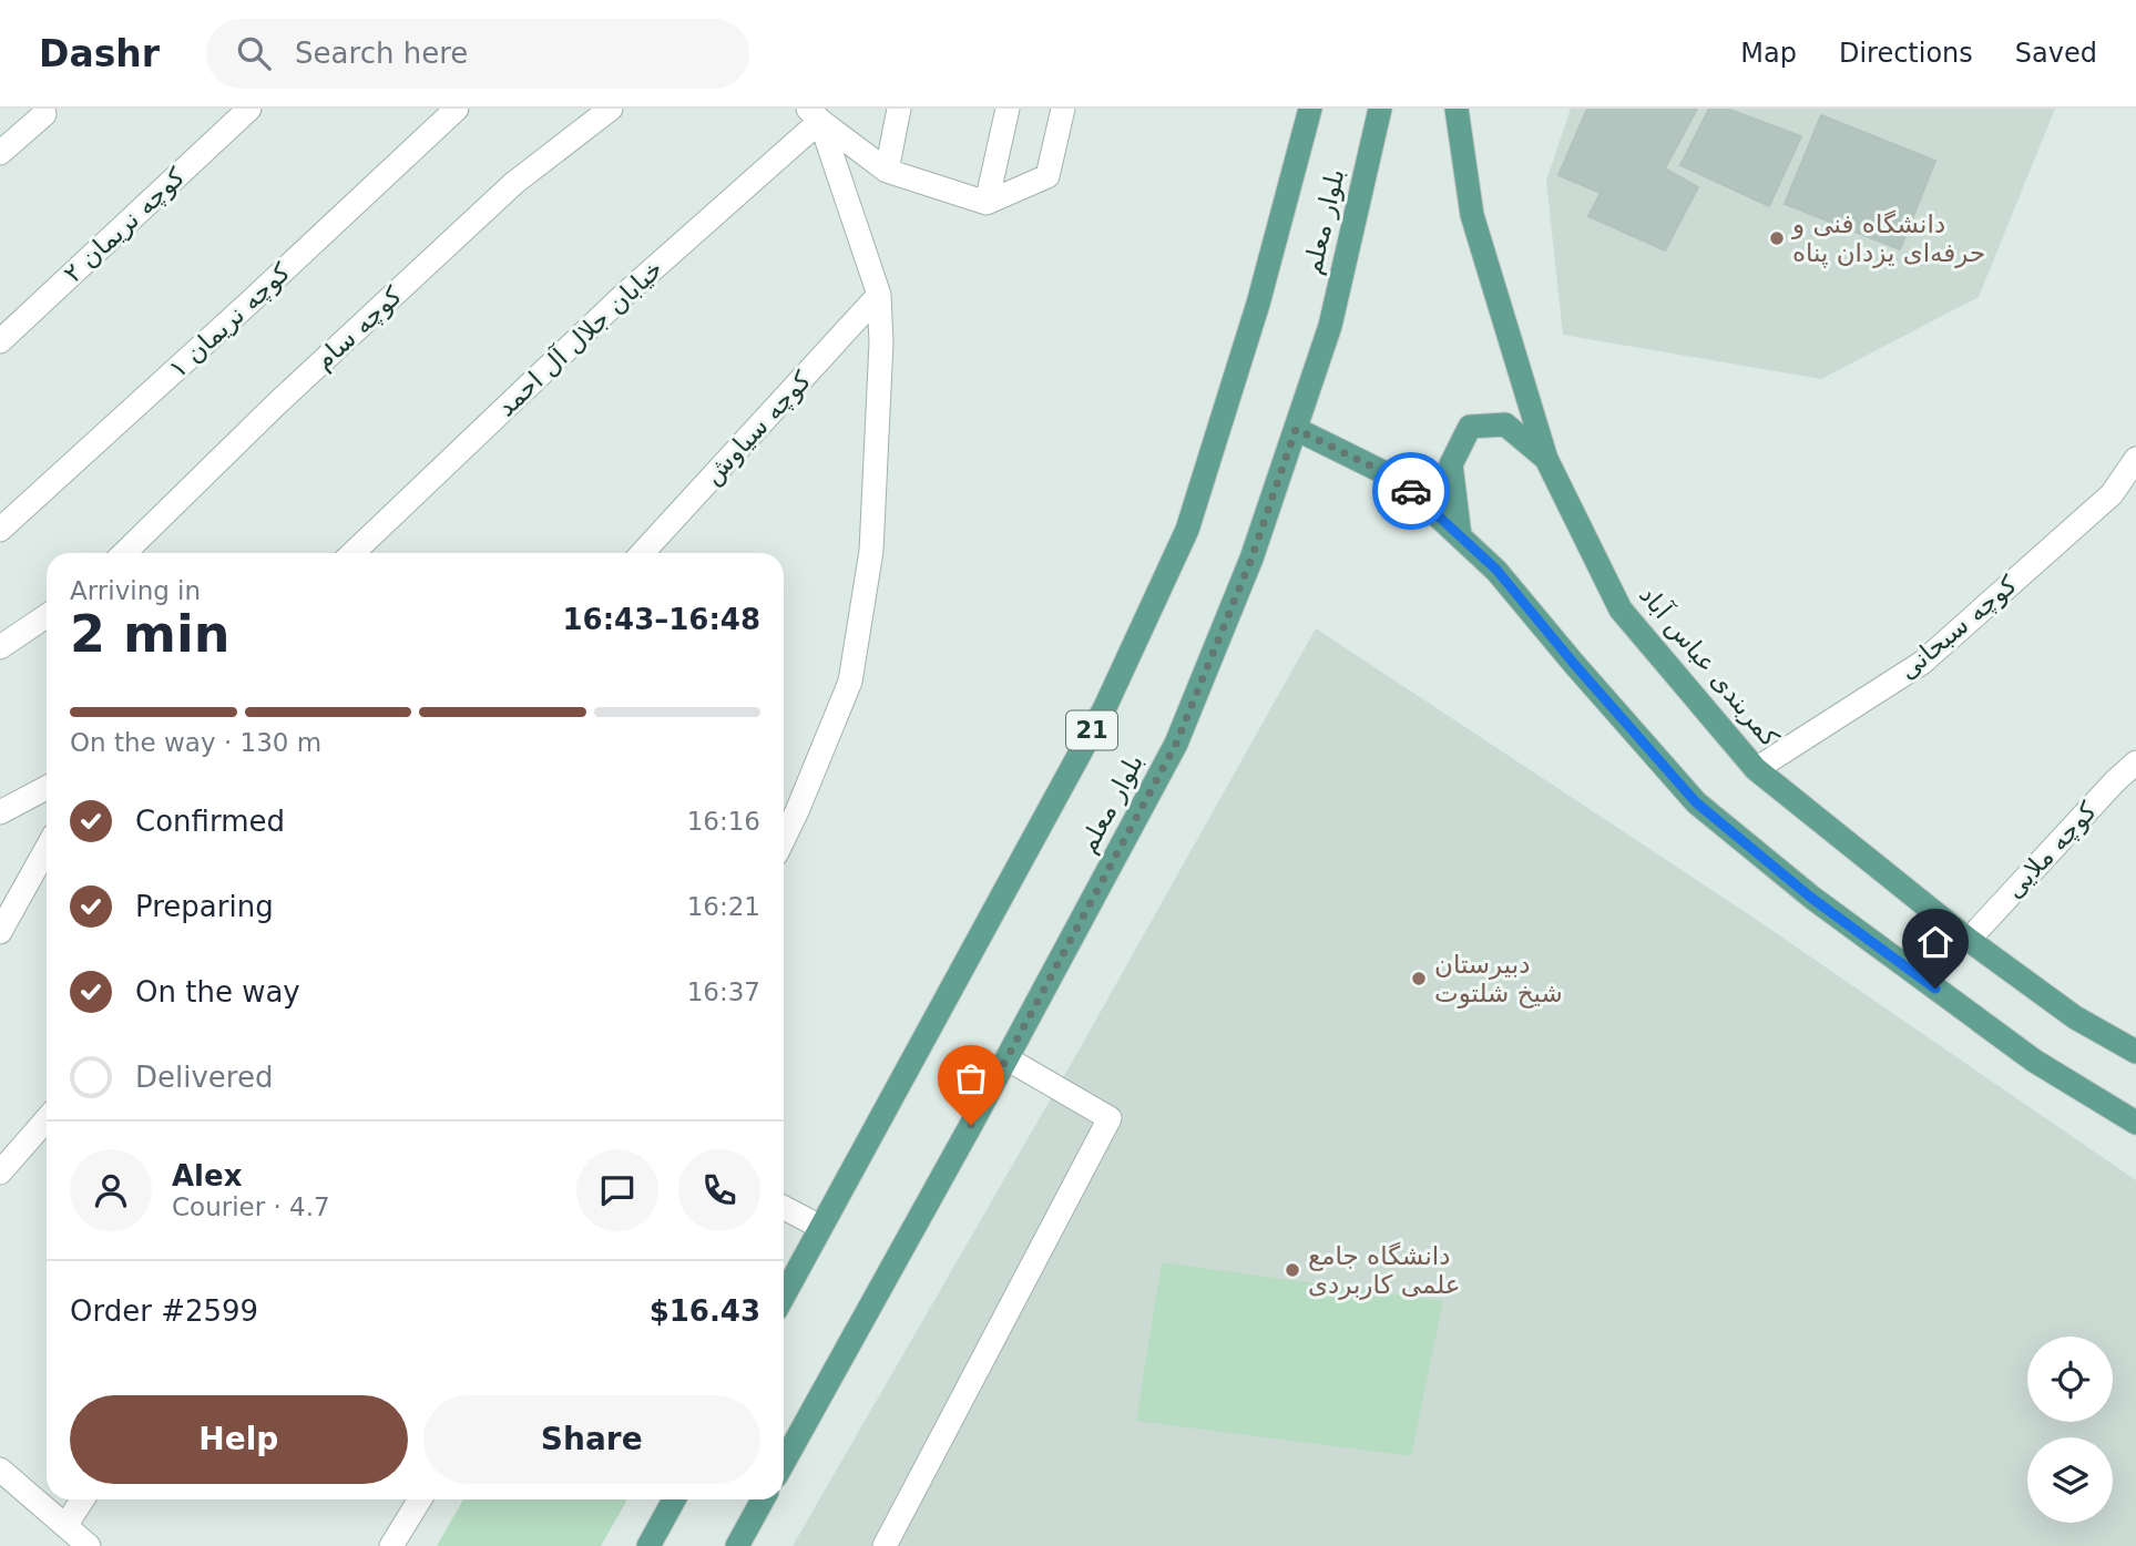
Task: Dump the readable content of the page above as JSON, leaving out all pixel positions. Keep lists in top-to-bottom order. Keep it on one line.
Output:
{"streets":{"main road":["بلوار معلم","کمربندی عباس آباد","21"],"street":["کوچه نریمان ۲","کوچه نریمان ۱","کوچه سام","خیابان جلال آل احمد","کوچه سیاوش","کوچه سبحانی","کوچه ملایی"]},"crossings":[["کوچه سبحانی","کمربندی عباس آباد"],["کمربندی عباس آباد","کوچه ملایی"]],"places":["دانشگاه فنی و حرفه‌ای یزدان پناه","دبیرستان شیخ شلتوت","دانشگاه جامع علمی کاربردی"],"page":{"header":"Dashr","search":"Search here","nav":["Map","Directions","Saved"],"heading":["2 min","Arriving in","16:43–16:48"],"panel":["Alex","Courier · 4.7","Order #2599","$16.43"],"bar":"On the way · 130 m","list":[["Confirmed","16:16"],["Preparing","16:21"],["On the way","16:37"],"Delivered"],"buttons":["Help","Share"]}}
